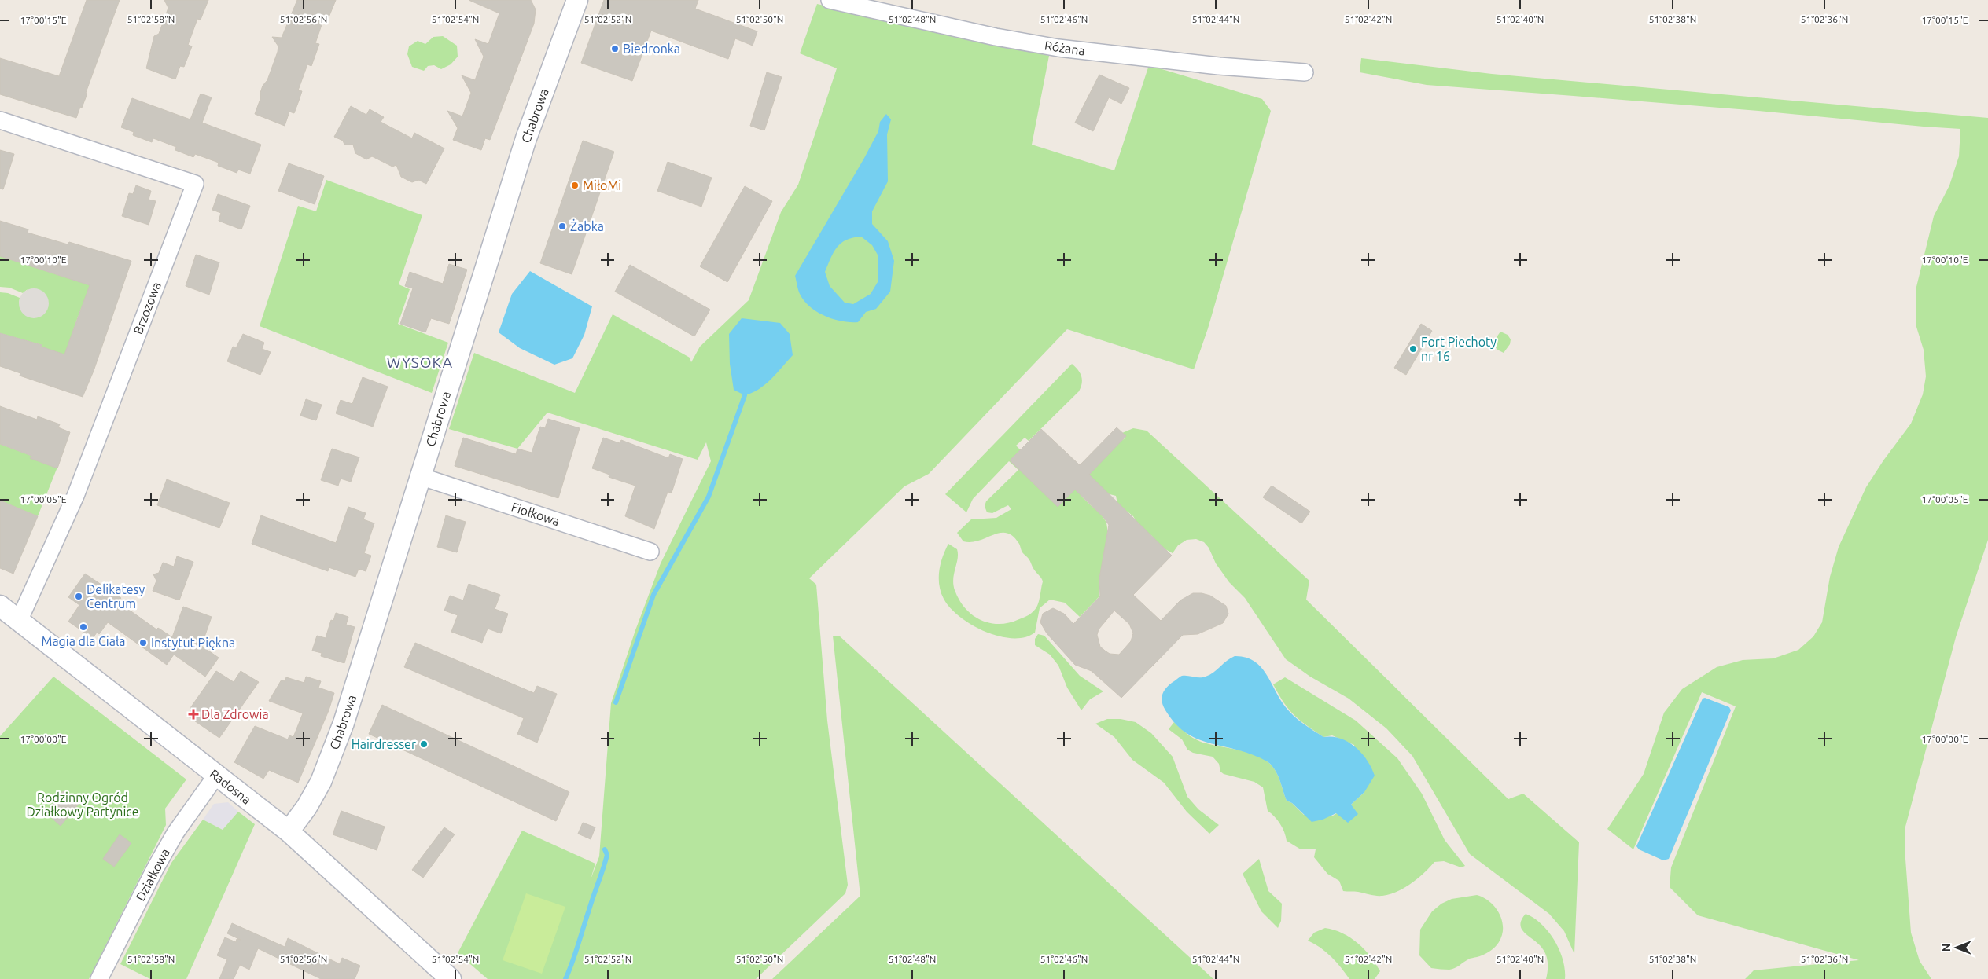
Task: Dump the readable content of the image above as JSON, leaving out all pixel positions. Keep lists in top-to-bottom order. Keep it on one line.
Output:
{"streets":{"street":["Różana","Chabrowa","Brzozowa","Fiołkowa","Radosna","Działkowa"]},"crossings":[["Chabrowa","Fiołkowa"],["Chabrowa","Radosna"],["Brzozowa","Radosna"],["Radosna","Działkowa"]],"districts":["WYSOKA"],"parks":["Rodzinny Ogród Działkowy Partynice"],"places":{"other":["Biedronka","MiłoMi","Żabka","Fort Piechoty nr 16","Delikatesy Centrum","Magia dla Ciała","Instytut Piękna","Hairdresser"],"health":["Dla Zdrowia"]},"north":"left","coordinates":["51°02'58\"N","51°02'56\"N","51°02'54\"N","51°02'52\"N","51°02'50\"N","51°02'48\"N","51°02'46\"N","51°02'44\"N","51°02'42\"N","51°02'40\"N","51°02'38\"N","51°02'36\"N","17°00'15\"E","17°00'10\"E","17°00'05\"E","17°00'00\"E"]}
